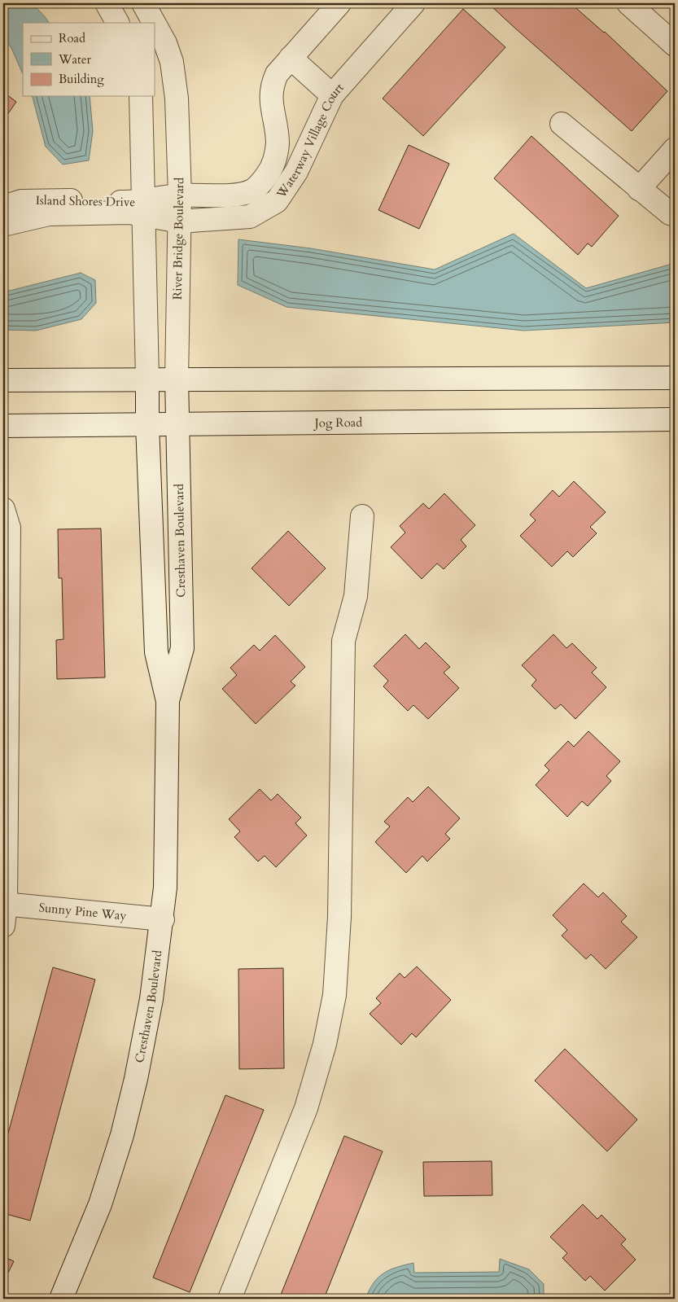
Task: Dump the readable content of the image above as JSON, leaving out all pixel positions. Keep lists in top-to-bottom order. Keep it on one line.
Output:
{"streets":{"street":["Waterway Village Court","Island Shores Drive","River Bridge Boulevard","Jog Road","Cresthaven Boulevard","Sunny Pine Way"]},"crossings":[["Waterway Village Court","Island Shores Drive"],["Waterway Village Court","River Bridge Boulevard"],["River Bridge Boulevard","Cresthaven Boulevard"],["Jog Road","Cresthaven Boulevard"],["Cresthaven Boulevard","Sunny Pine Way"]],"legend":["Road","Water","Building"]}
